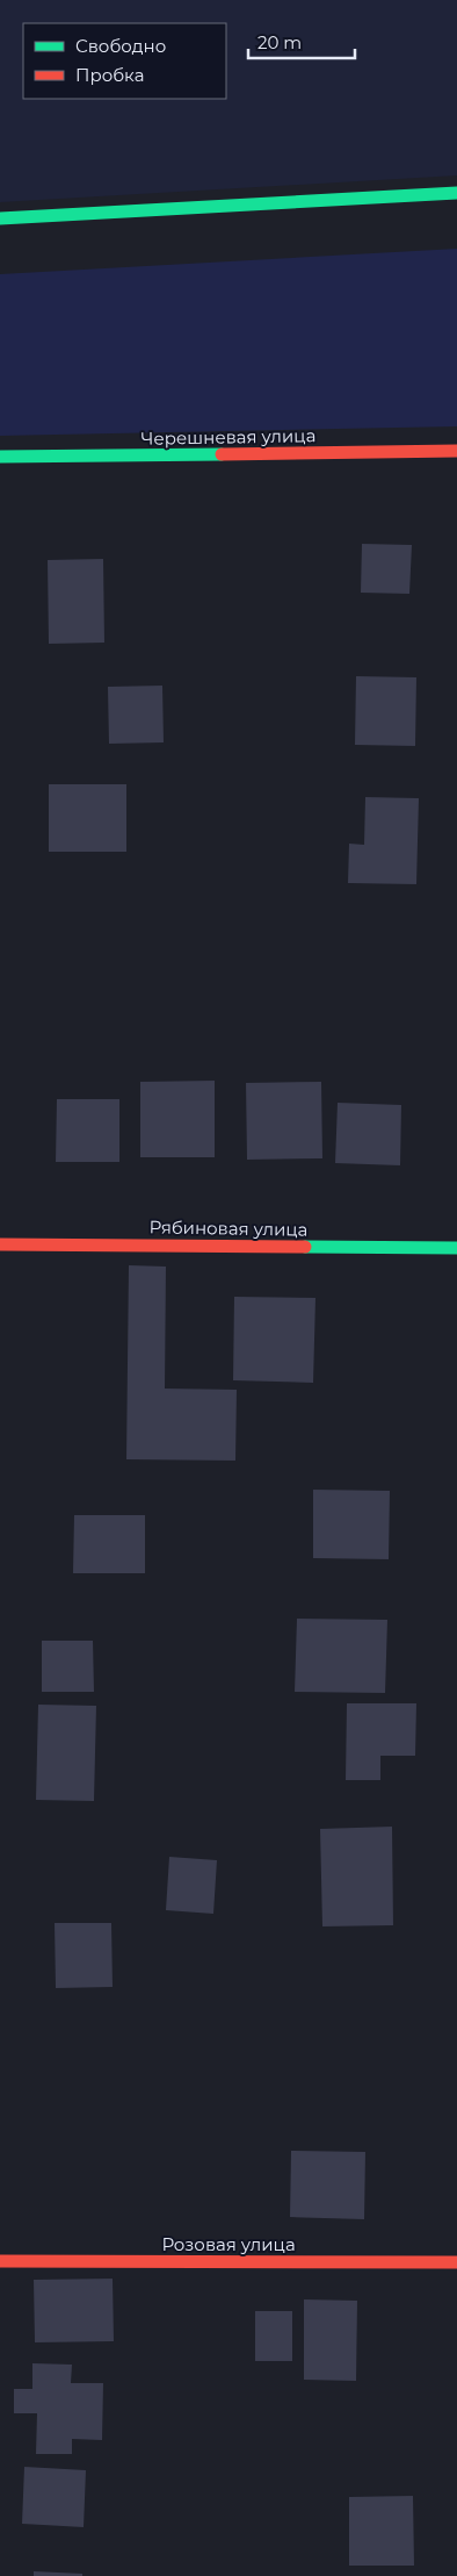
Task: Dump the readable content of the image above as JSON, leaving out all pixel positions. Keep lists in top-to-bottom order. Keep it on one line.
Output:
{"streets":{"street":["Черешневая улица","Рябиновая улица","Розовая улица"]},"legend":["Свободно","Пробка"],"scale_bar":"20 m"}
